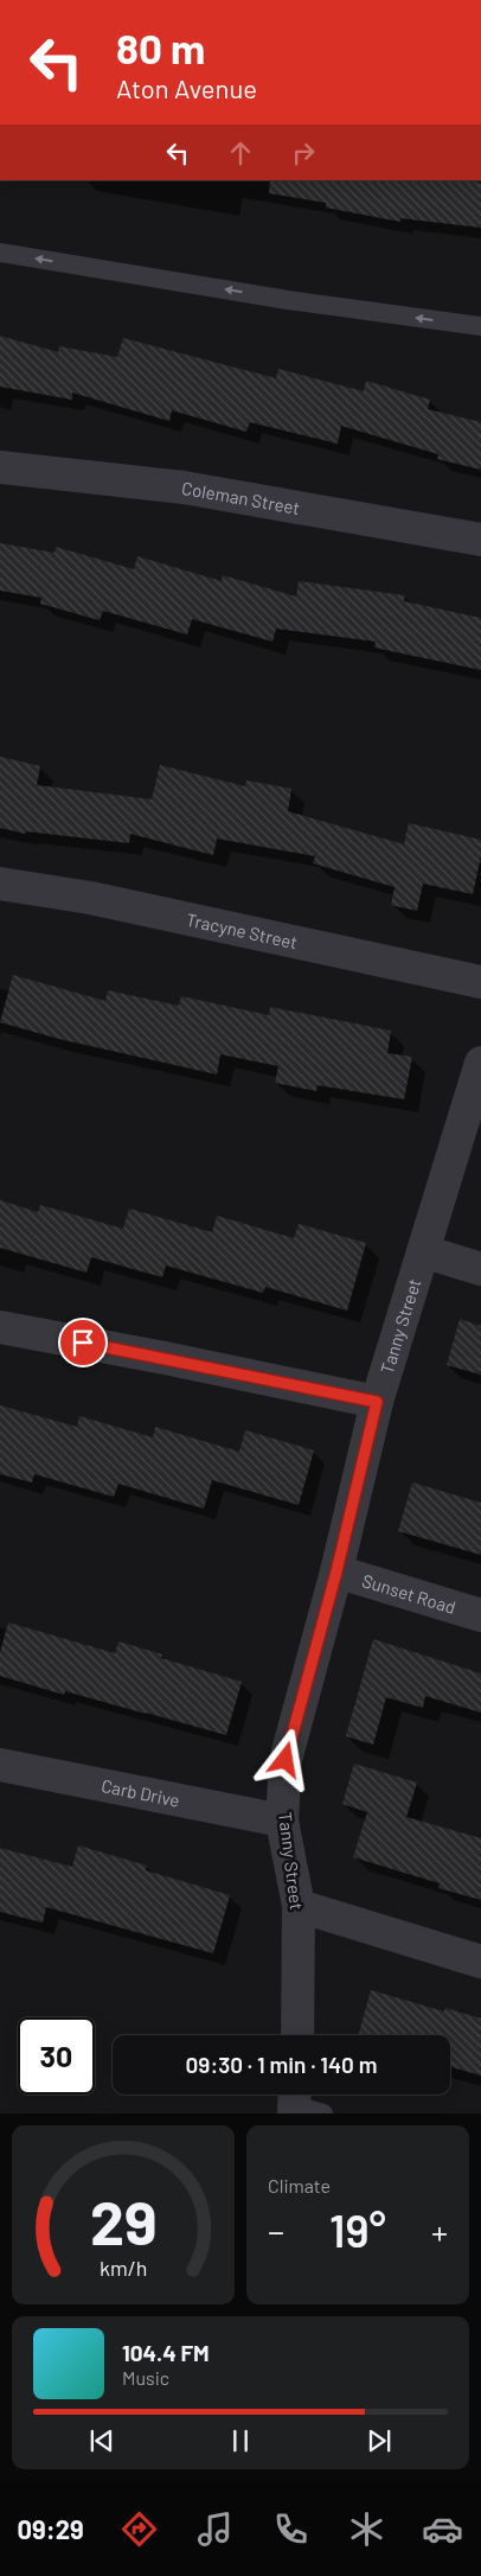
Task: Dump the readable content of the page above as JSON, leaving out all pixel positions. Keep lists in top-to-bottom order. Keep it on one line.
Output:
{"streets":{"street":["Coleman Street","Tracyne Street","Tanny Street","Sunset Road","Carb Drive"]},"crossings":[["Tanny Street","Sunset Road"],["Tanny Street","Carb Drive"]],"page":{"turn":["80 m","Aton Avenue"],"limit":"30","trip":"09:30 · 1 min · 140 m","tile":"Climate","heat":["−","19°","+"],"song":["104.4 FM","Music"],"tabs":"09:29","gauge":["29","km/h"]}}
